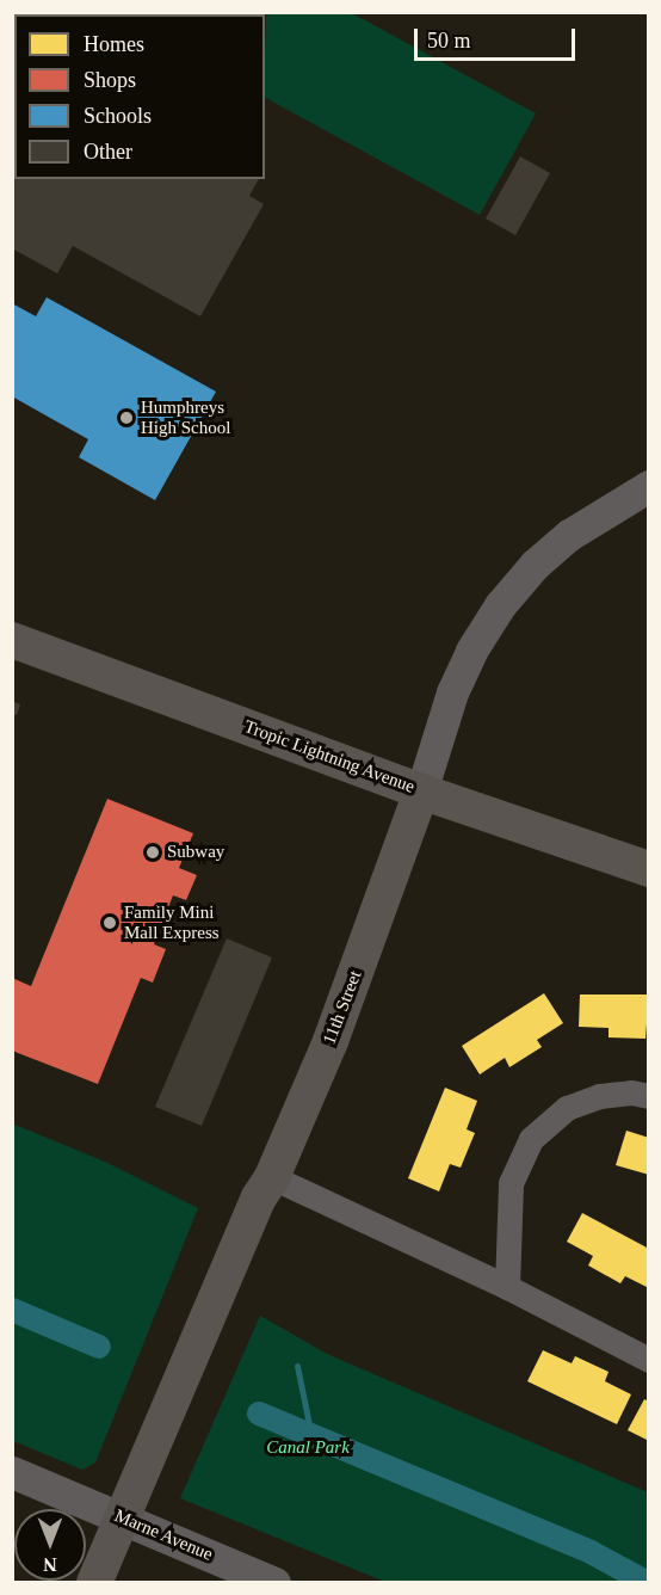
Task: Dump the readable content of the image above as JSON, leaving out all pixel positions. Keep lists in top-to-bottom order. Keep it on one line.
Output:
{"streets":{"main road":["Tropic Lightning Avenue","11th Street"],"street":["Marne Avenue"]},"crossings":[["Tropic Lightning Avenue","11th Street"],["11th Street","Marne Avenue"]],"parks":["Canal Park"],"places":["Humphreys High School","Subway","Family Mini Mall Express"],"legend":["Homes","Shops","Schools","Other"],"scale_bar":"50 m","north":"bottom"}
